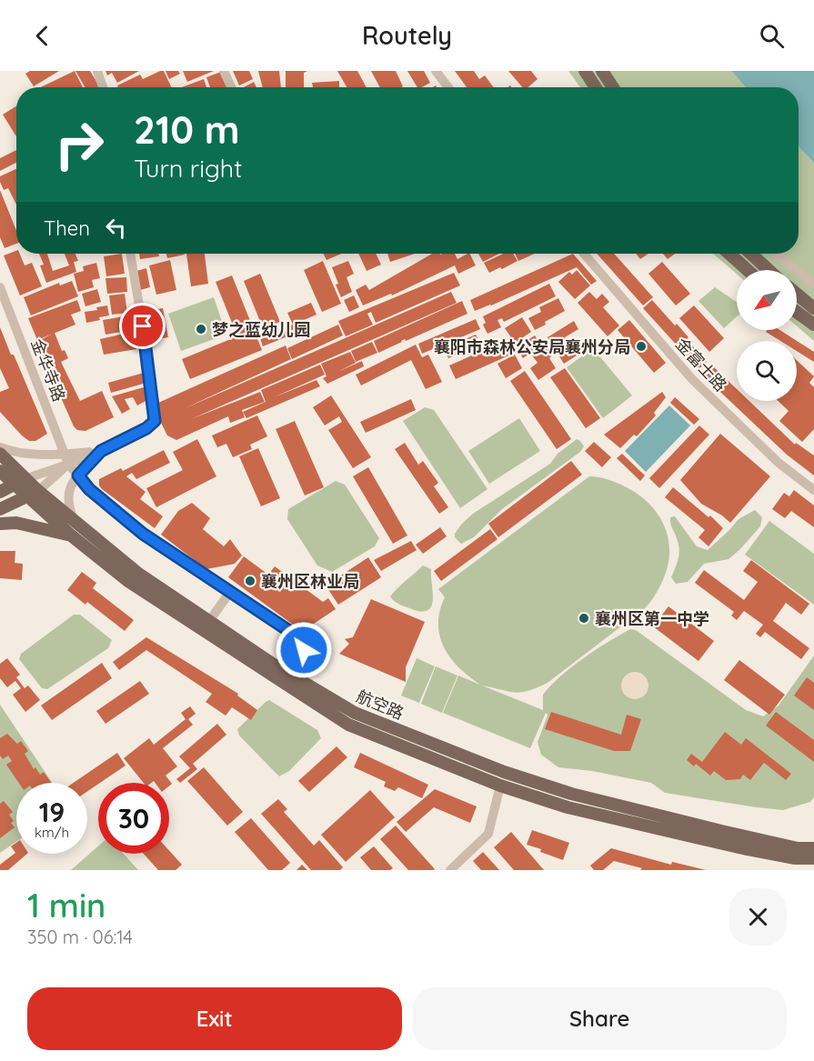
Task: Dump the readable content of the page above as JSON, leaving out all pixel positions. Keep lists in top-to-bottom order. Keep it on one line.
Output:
{"streets":{"main road":["航空路"],"street":["金富士路","金华寺路"]},"crossings":[["金华寺路","航空路"]],"places":["梦之蓝幼儿园","襄阳市森林公安局襄州分局","襄州区林业局","襄州区第一中学"],"north":"bottom left","page":{"header":"Routely","turn":["210 m","Turn right"],"then":"Then","speed":"19 km/h","limit":"30","heading":["1 min","350 m · 06:14"],"buttons":["Exit","Share"]}}
